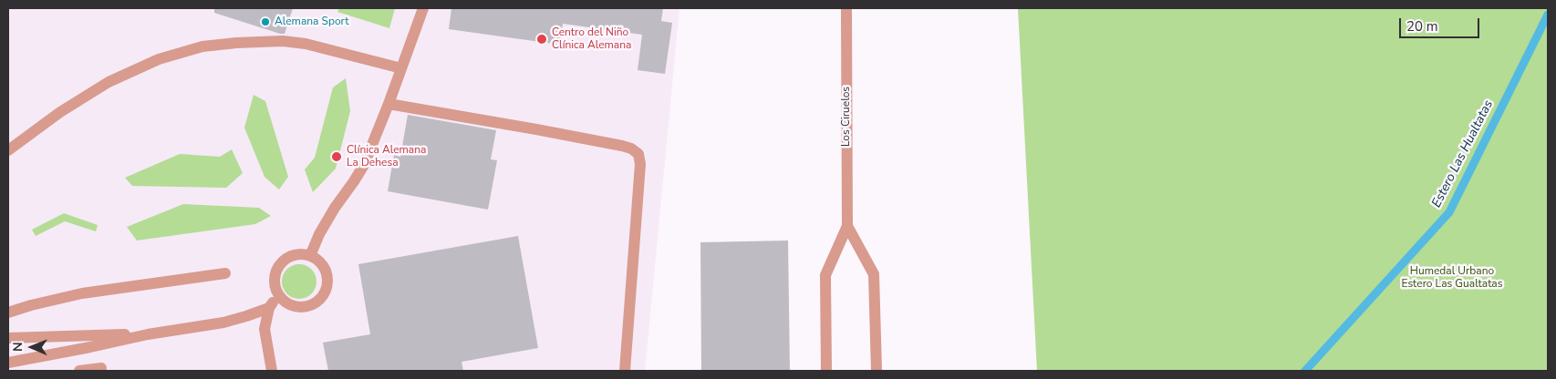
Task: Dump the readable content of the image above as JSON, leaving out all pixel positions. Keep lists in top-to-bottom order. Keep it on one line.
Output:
{"streets":{"street":["Los Ciruelos"]},"water":["Estero Las Hualtatas"],"parks":["Humedal Urbano Estero Las Gualtatas"],"places":["Alemana Sport","Centro del Niño Clínica Alemana","Clínica Alemana La Dehesa"],"scale_bar":"20 m","north":"left"}
